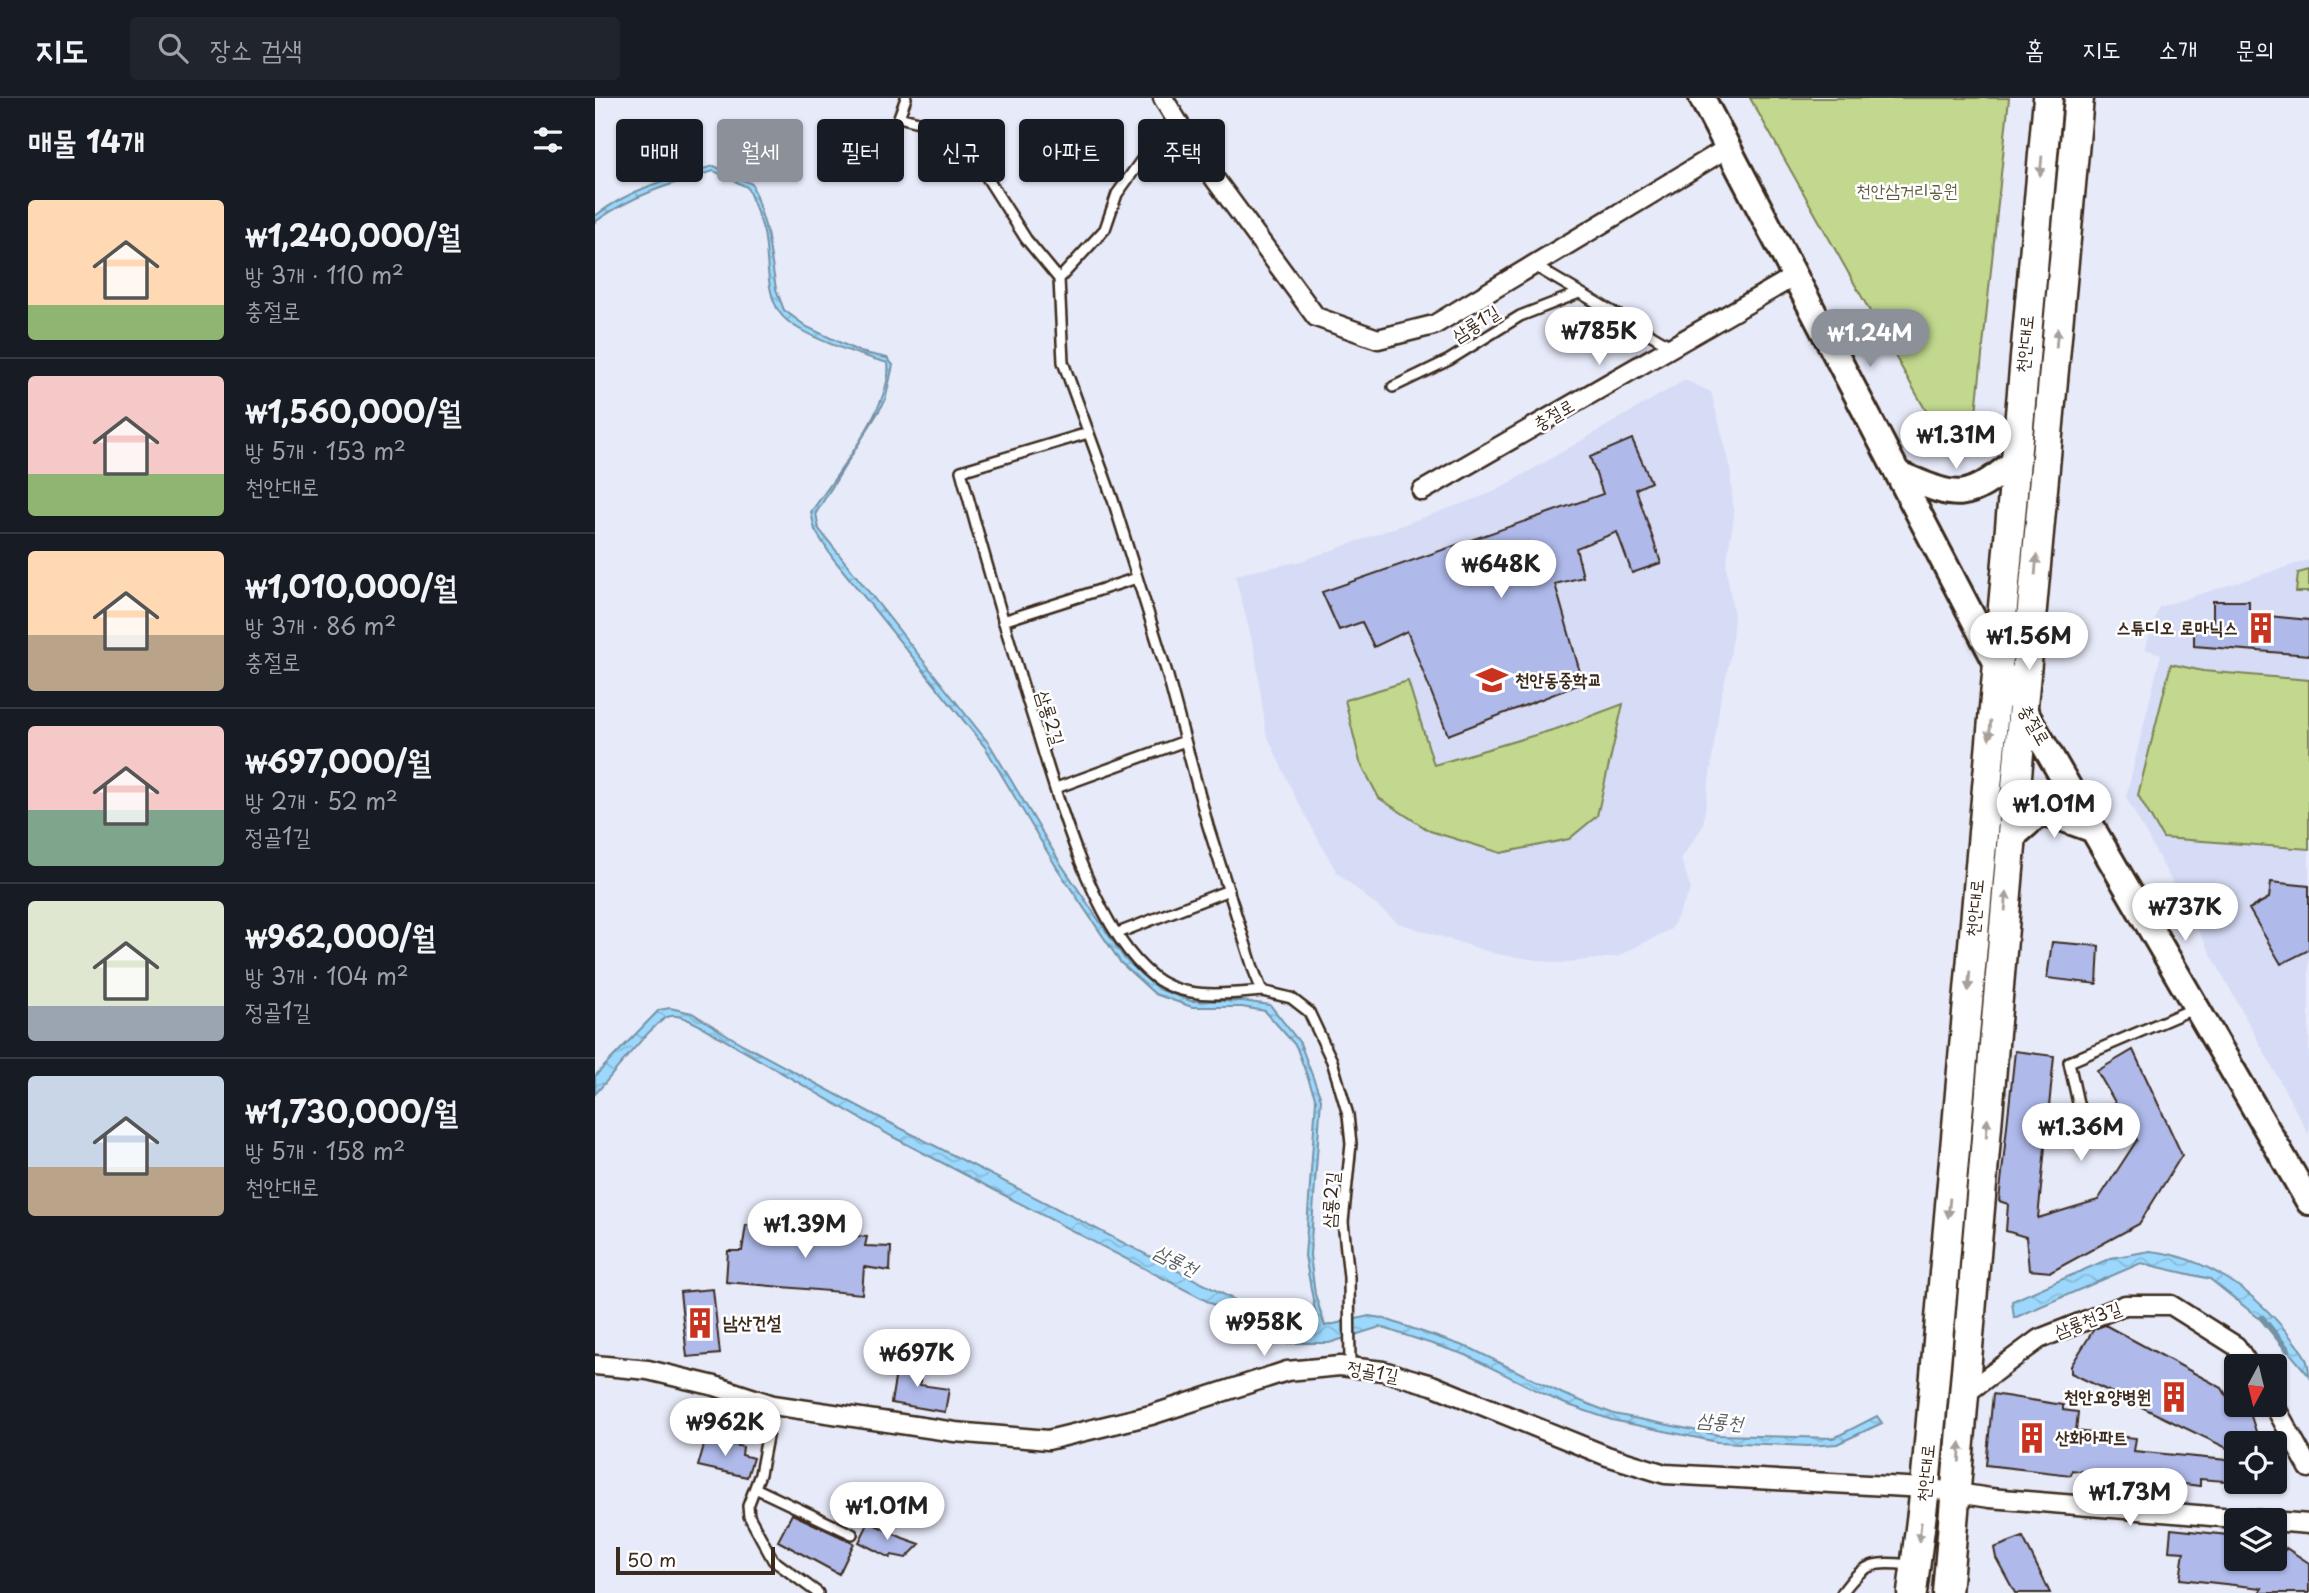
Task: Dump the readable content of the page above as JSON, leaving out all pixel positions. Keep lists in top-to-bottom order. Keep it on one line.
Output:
{"streets":{"main road":["천안대로"],"street":["충절로","삼룡천3길","정골1길"],"lane":["삼룡1길","삼룡2길"]},"crossings":[["천안대로","충절로"],["천안대로","삼룡천3길"],["천안대로","정골1길"],["삼룡2길","정골1길"]],"water":["삼룡천"],"parks":["천안삼거리공원"],"places":{"building":["스튜디오 로마닉스","남산건설","천안요양병원","산화아파트"],"school or university":["천안동중학교"]},"scale_bar":"50 m","north":"bottom","page":{"header":"지도","search":"장소 검색","nav":["홈","지도","소개","문의"],"heading":"매물 14개","chip":["매매","월세","필터","신규","아파트","주택"],"list":[{"name":"₩1,240,000/월","note":"방 3개 · 110 m² · 충절로"},{"name":"₩1,560,000/월","note":"방 5개 · 153 m² · 천안대로"},{"name":"₩1,010,000/월","note":"방 3개 · 86 m² · 충절로"},{"name":"₩697,000/월","note":"방 2개 · 52 m² · 정골1길"},{"name":"₩962,000/월","note":"방 3개 · 104 m² · 정골1길"},{"name":"₩1,730,000/월","note":"방 5개 · 158 m² · 천안대로"}],"price":["₩785K","₩1.24M","₩1.31M","₩648K","₩1.56M","₩1.01M","₩737K","₩1.36M","₩1.39M","₩958K","₩697K","₩962K","₩1.73M","₩1.01M"],"scale":"50 m"}}
